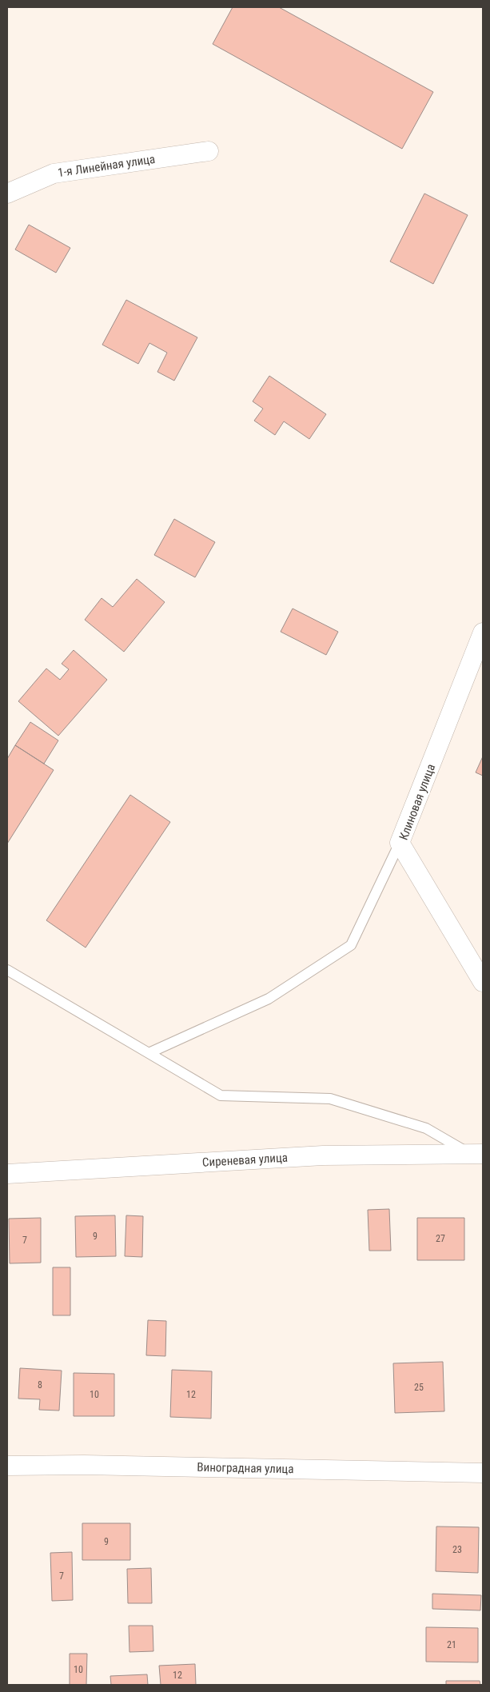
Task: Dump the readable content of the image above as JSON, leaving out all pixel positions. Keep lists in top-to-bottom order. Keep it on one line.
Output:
{"streets":{"street":["1-я Линейная улица","Клиновая улица","Сиреневая улица","Виноградная улица"]},"house_numbers":["9","27","7","8","25","10","12","9","23","7","21","10","12"]}
